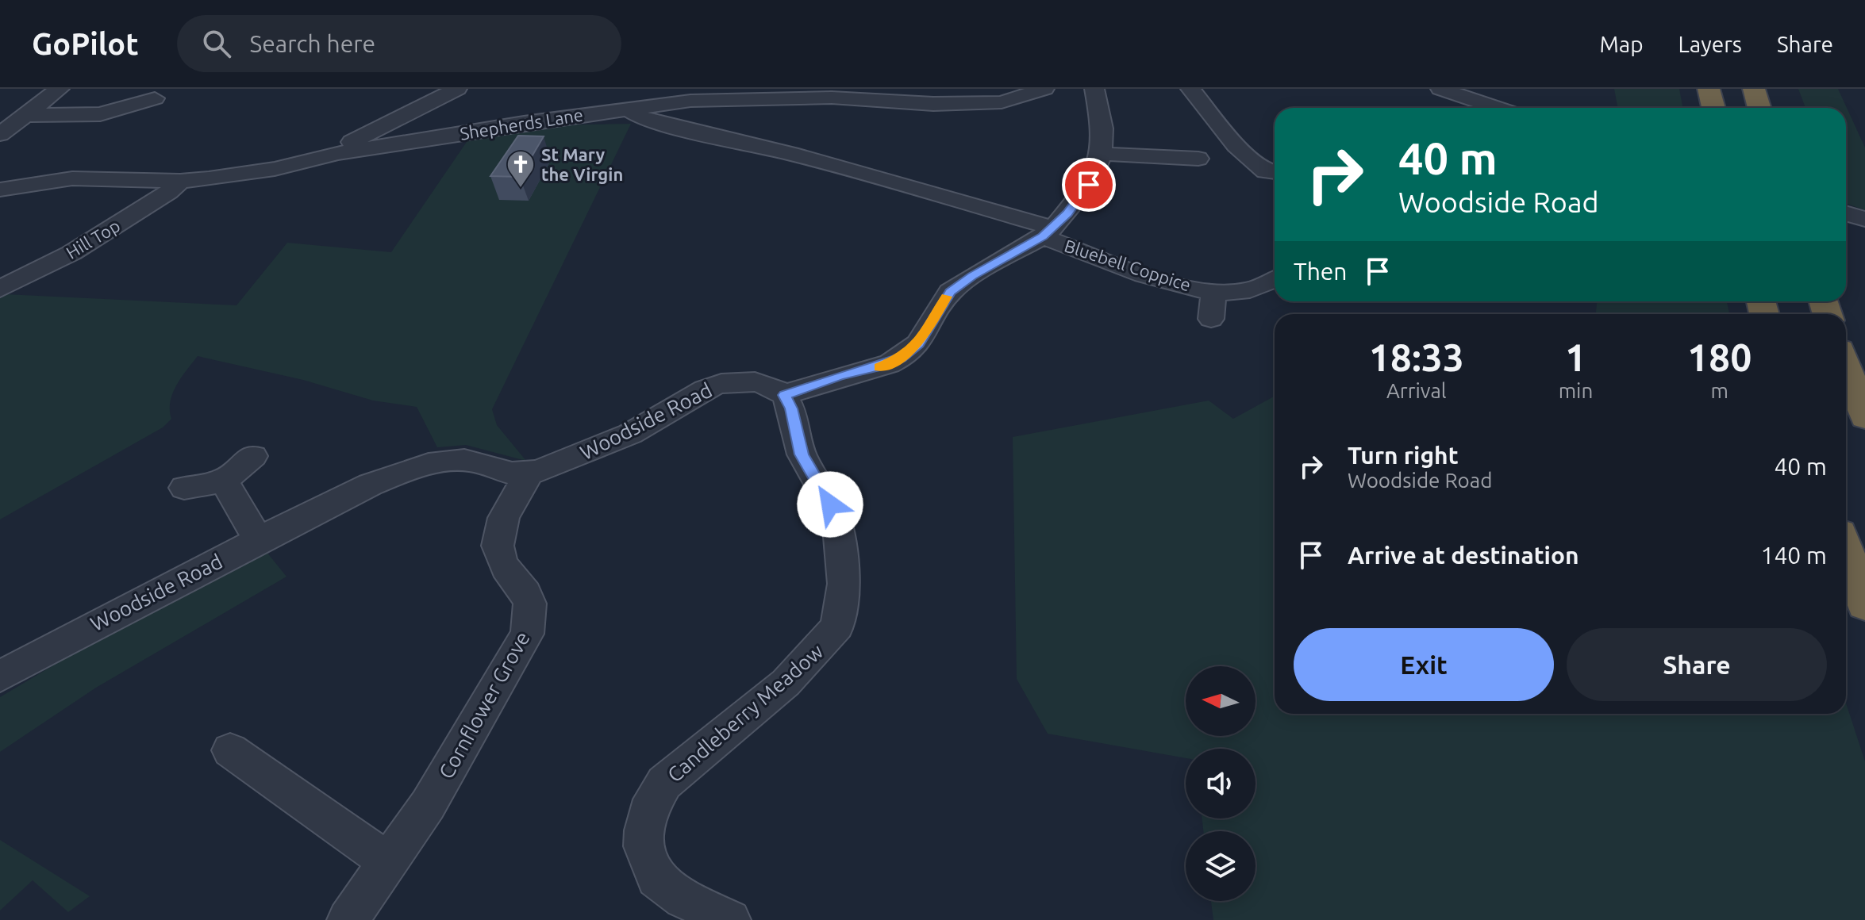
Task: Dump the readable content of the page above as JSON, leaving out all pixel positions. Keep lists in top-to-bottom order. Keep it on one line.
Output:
{"streets":{"street":["Shepherds Lane","Hill Top","Bluebell Coppice","Woodside Road","Cornflower Grove","Candleberry Meadow"]},"crossings":[["Shepherds Lane","Hill Top"],["Shepherds Lane","Bluebell Coppice"],["Woodside Road","Cornflower Grove"],["Woodside Road","Candleberry Meadow"]],"places":{"church":["St Mary the Virgin"]},"north":"left","page":{"header":"GoPilot","search":"Search here","nav":["Map","Layers","Share"],"turn":["40 m","Woodside Road"],"then":"Then","eta":["18:33","Arrival","1","min","180","m"],"list":[{"name":"Turn right","note":"Woodside Road","value":"40 m"},{"name":"Arrive at destination","value":"140 m"}],"buttons":["Exit","Share"]}}
